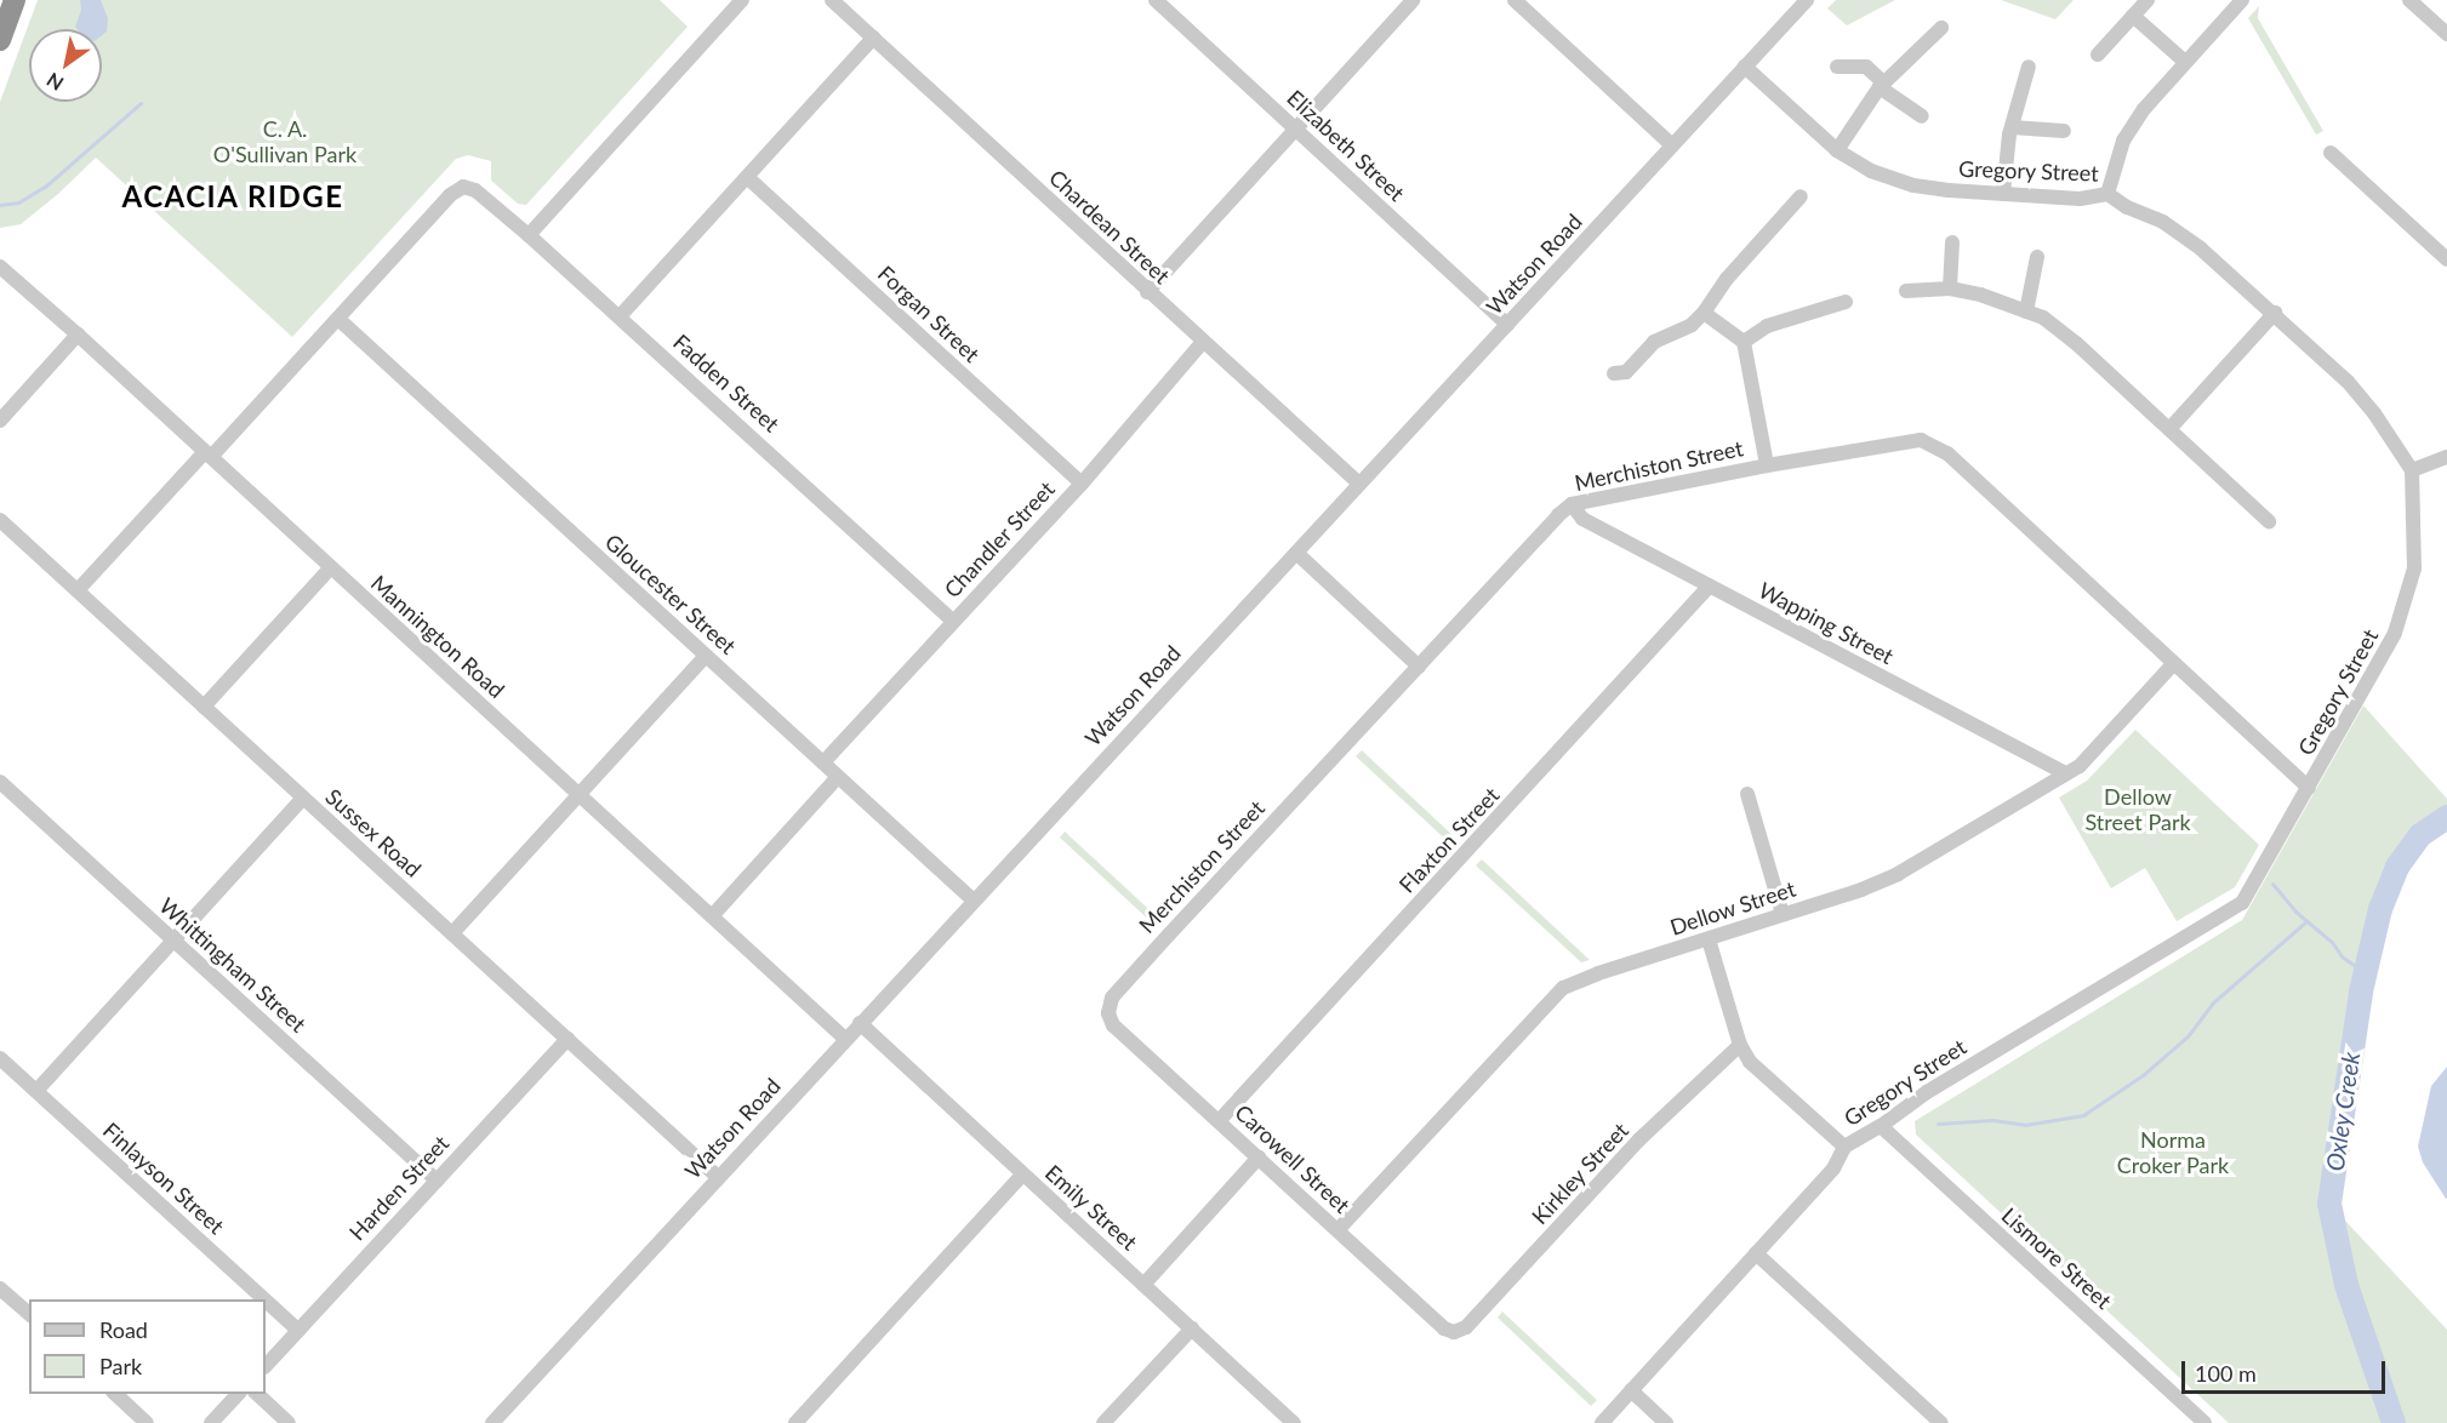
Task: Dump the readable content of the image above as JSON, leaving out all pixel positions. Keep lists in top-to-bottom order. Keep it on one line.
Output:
{"streets":{"street":["Elizabeth Street","Gregory Street","Chardean Street","Watson Road","Forgan Street","Fadden Street","Merchiston Street","Chandler Street","Gloucester Street","Wapping Street","Mannington Road","Sussex Road","Flaxton Street","Dellow Street","Whittingham Street","Carowell Street","Kirkley Street","Finlayson Street","Harden Street","Emily Street","Lismore Street"]},"crossings":[["Elizabeth Street","Watson Road"],["Gregory Street","Watson Road"],["Gregory Street","Merchiston Street"],["Gregory Street","Lismore Street"],["Chardean Street","Watson Road"],["Chardean Street","Chandler Street"],["Watson Road","Gloucester Street"],["Watson Road","Mannington Road"],["Watson Road","Sussex Road"],["Watson Road","Emily Street"],["Forgan Street","Chandler Street"],["Fadden Street","Chandler Street"],["Fadden Street","Gloucester Street"],["Merchiston Street","Wapping Street"],["Merchiston Street","Dellow Street"],["Merchiston Street","Carowell Street"],["Chandler Street","Gloucester Street"],["Wapping Street","Flaxton Street"],["Wapping Street","Dellow Street"],["Sussex Road","Harden Street"],["Flaxton Street","Carowell Street"],["Dellow Street","Carowell Street"],["Whittingham Street","Harden Street"],["Carowell Street","Kirkley Street"],["Finlayson Street","Harden Street"]],"districts":["ACACIA RIDGE"],"water":["Oxley Creek"],"parks":["C. A. O'Sullivan Park","Dellow Street Park","Norma Croker Park"],"legend":["Road","Park"],"scale_bar":"100 m","north":"bottom left"}
